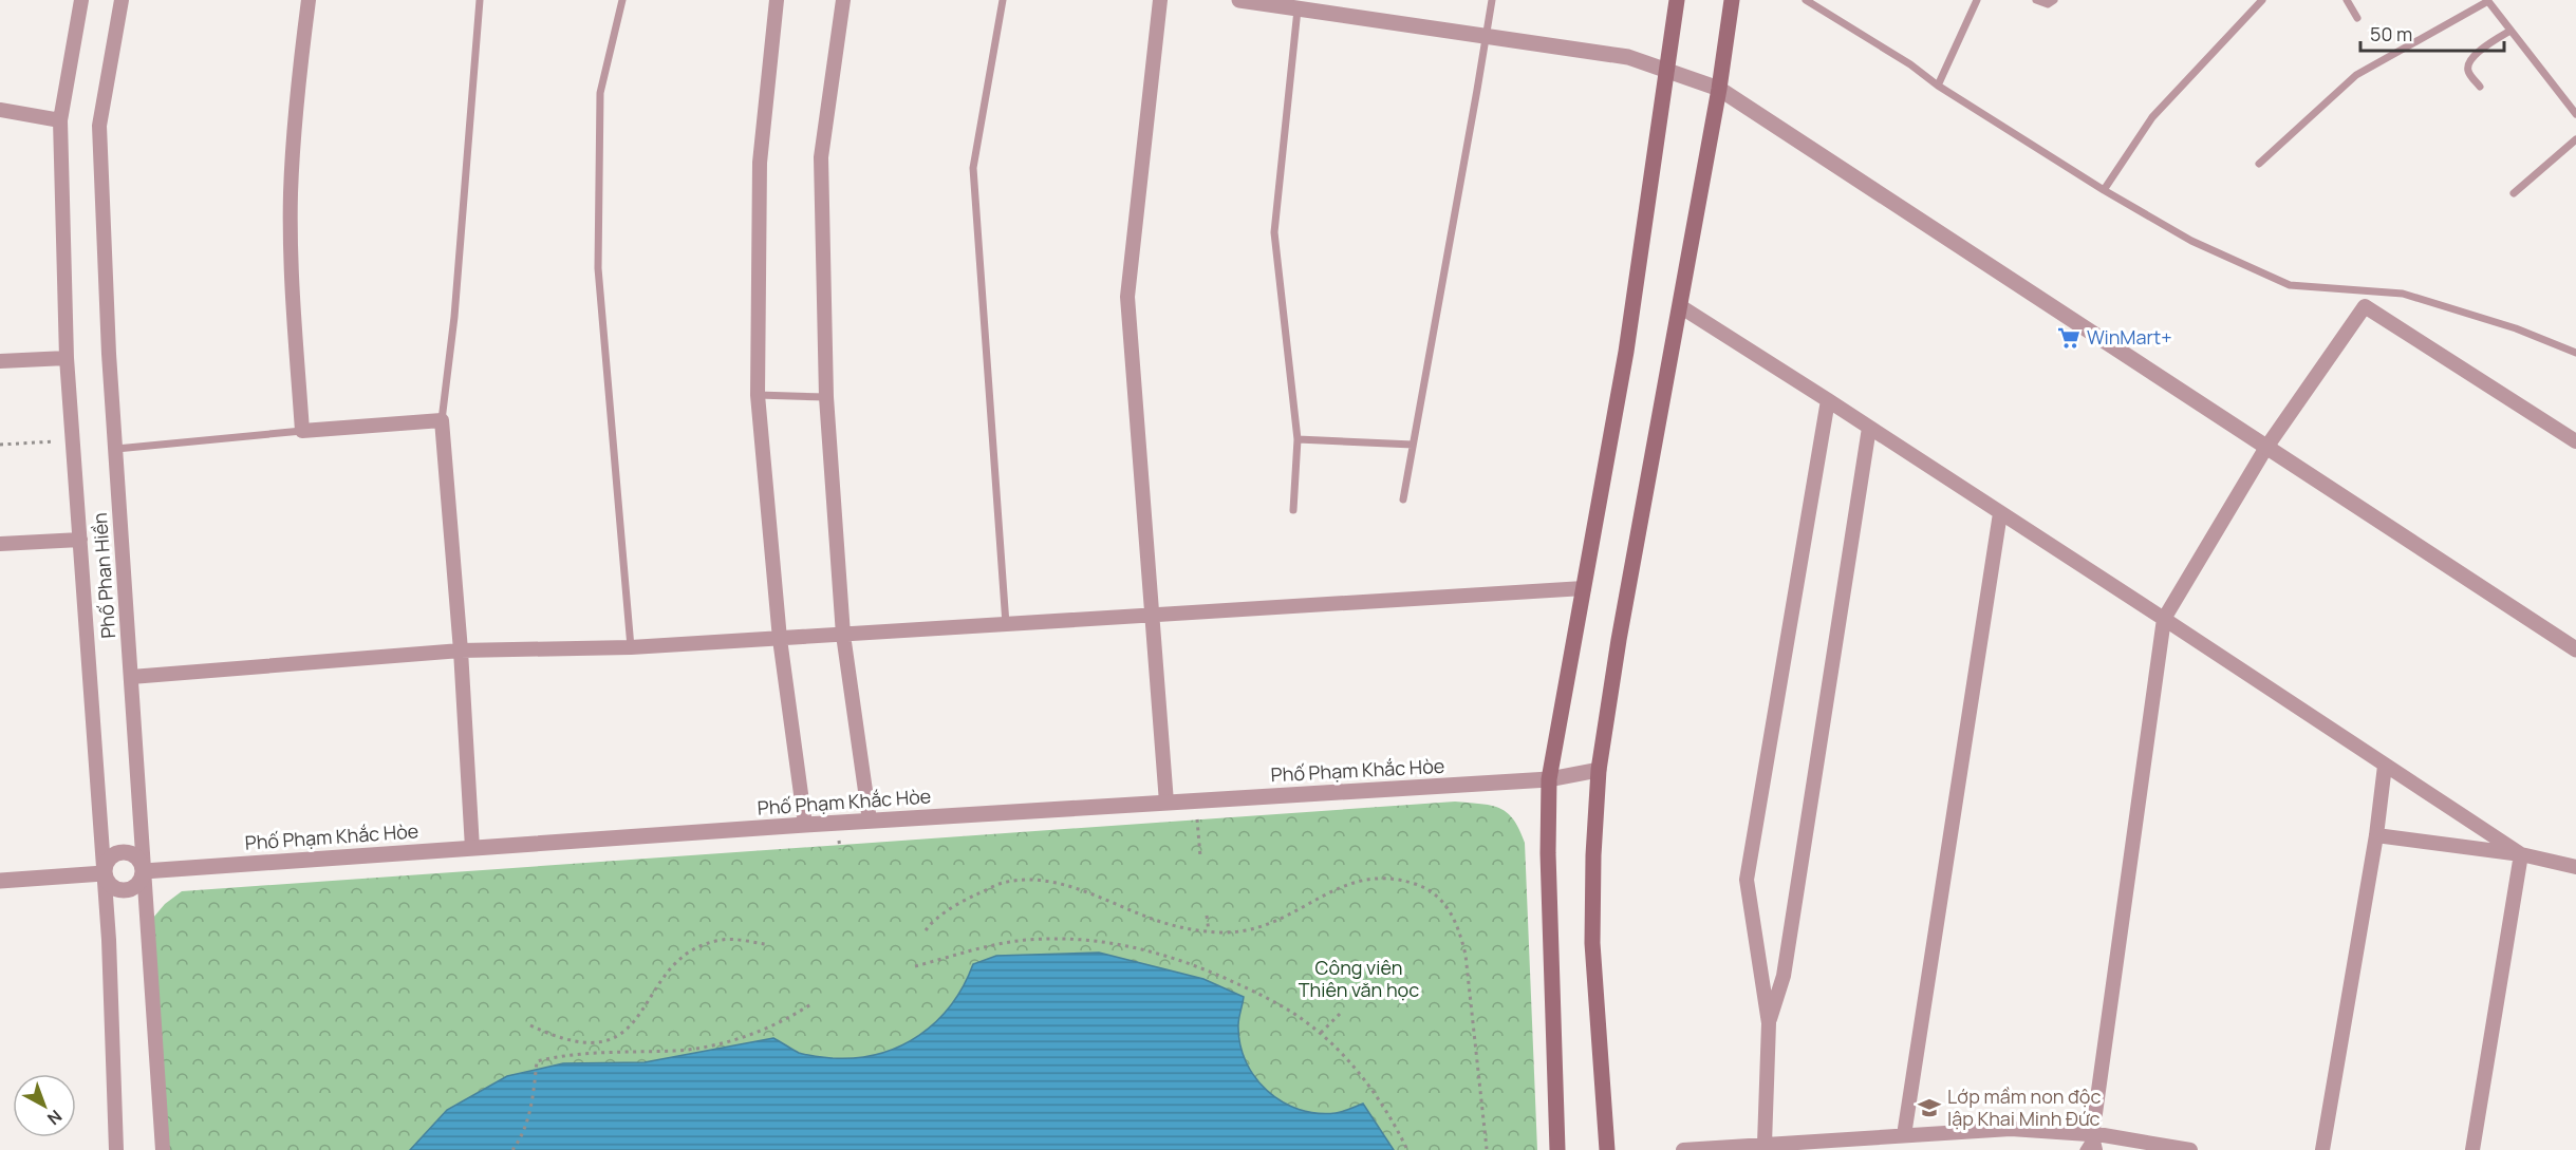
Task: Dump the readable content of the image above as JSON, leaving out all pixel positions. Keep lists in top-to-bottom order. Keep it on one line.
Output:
{"streets":{"street":["Phố Phan Hiền","Phố Phạm Khắc Hòe"]},"crossings":[["Phố Phan Hiền","Phố Phạm Khắc Hòe"]],"parks":["Công viên Thiên văn học"],"places":{"supermarket":["WinMart+"],"school or university":["Lớp mầm non độc lập Khai Minh Đức"]},"scale_bar":"50 m","north":"bottom right"}
